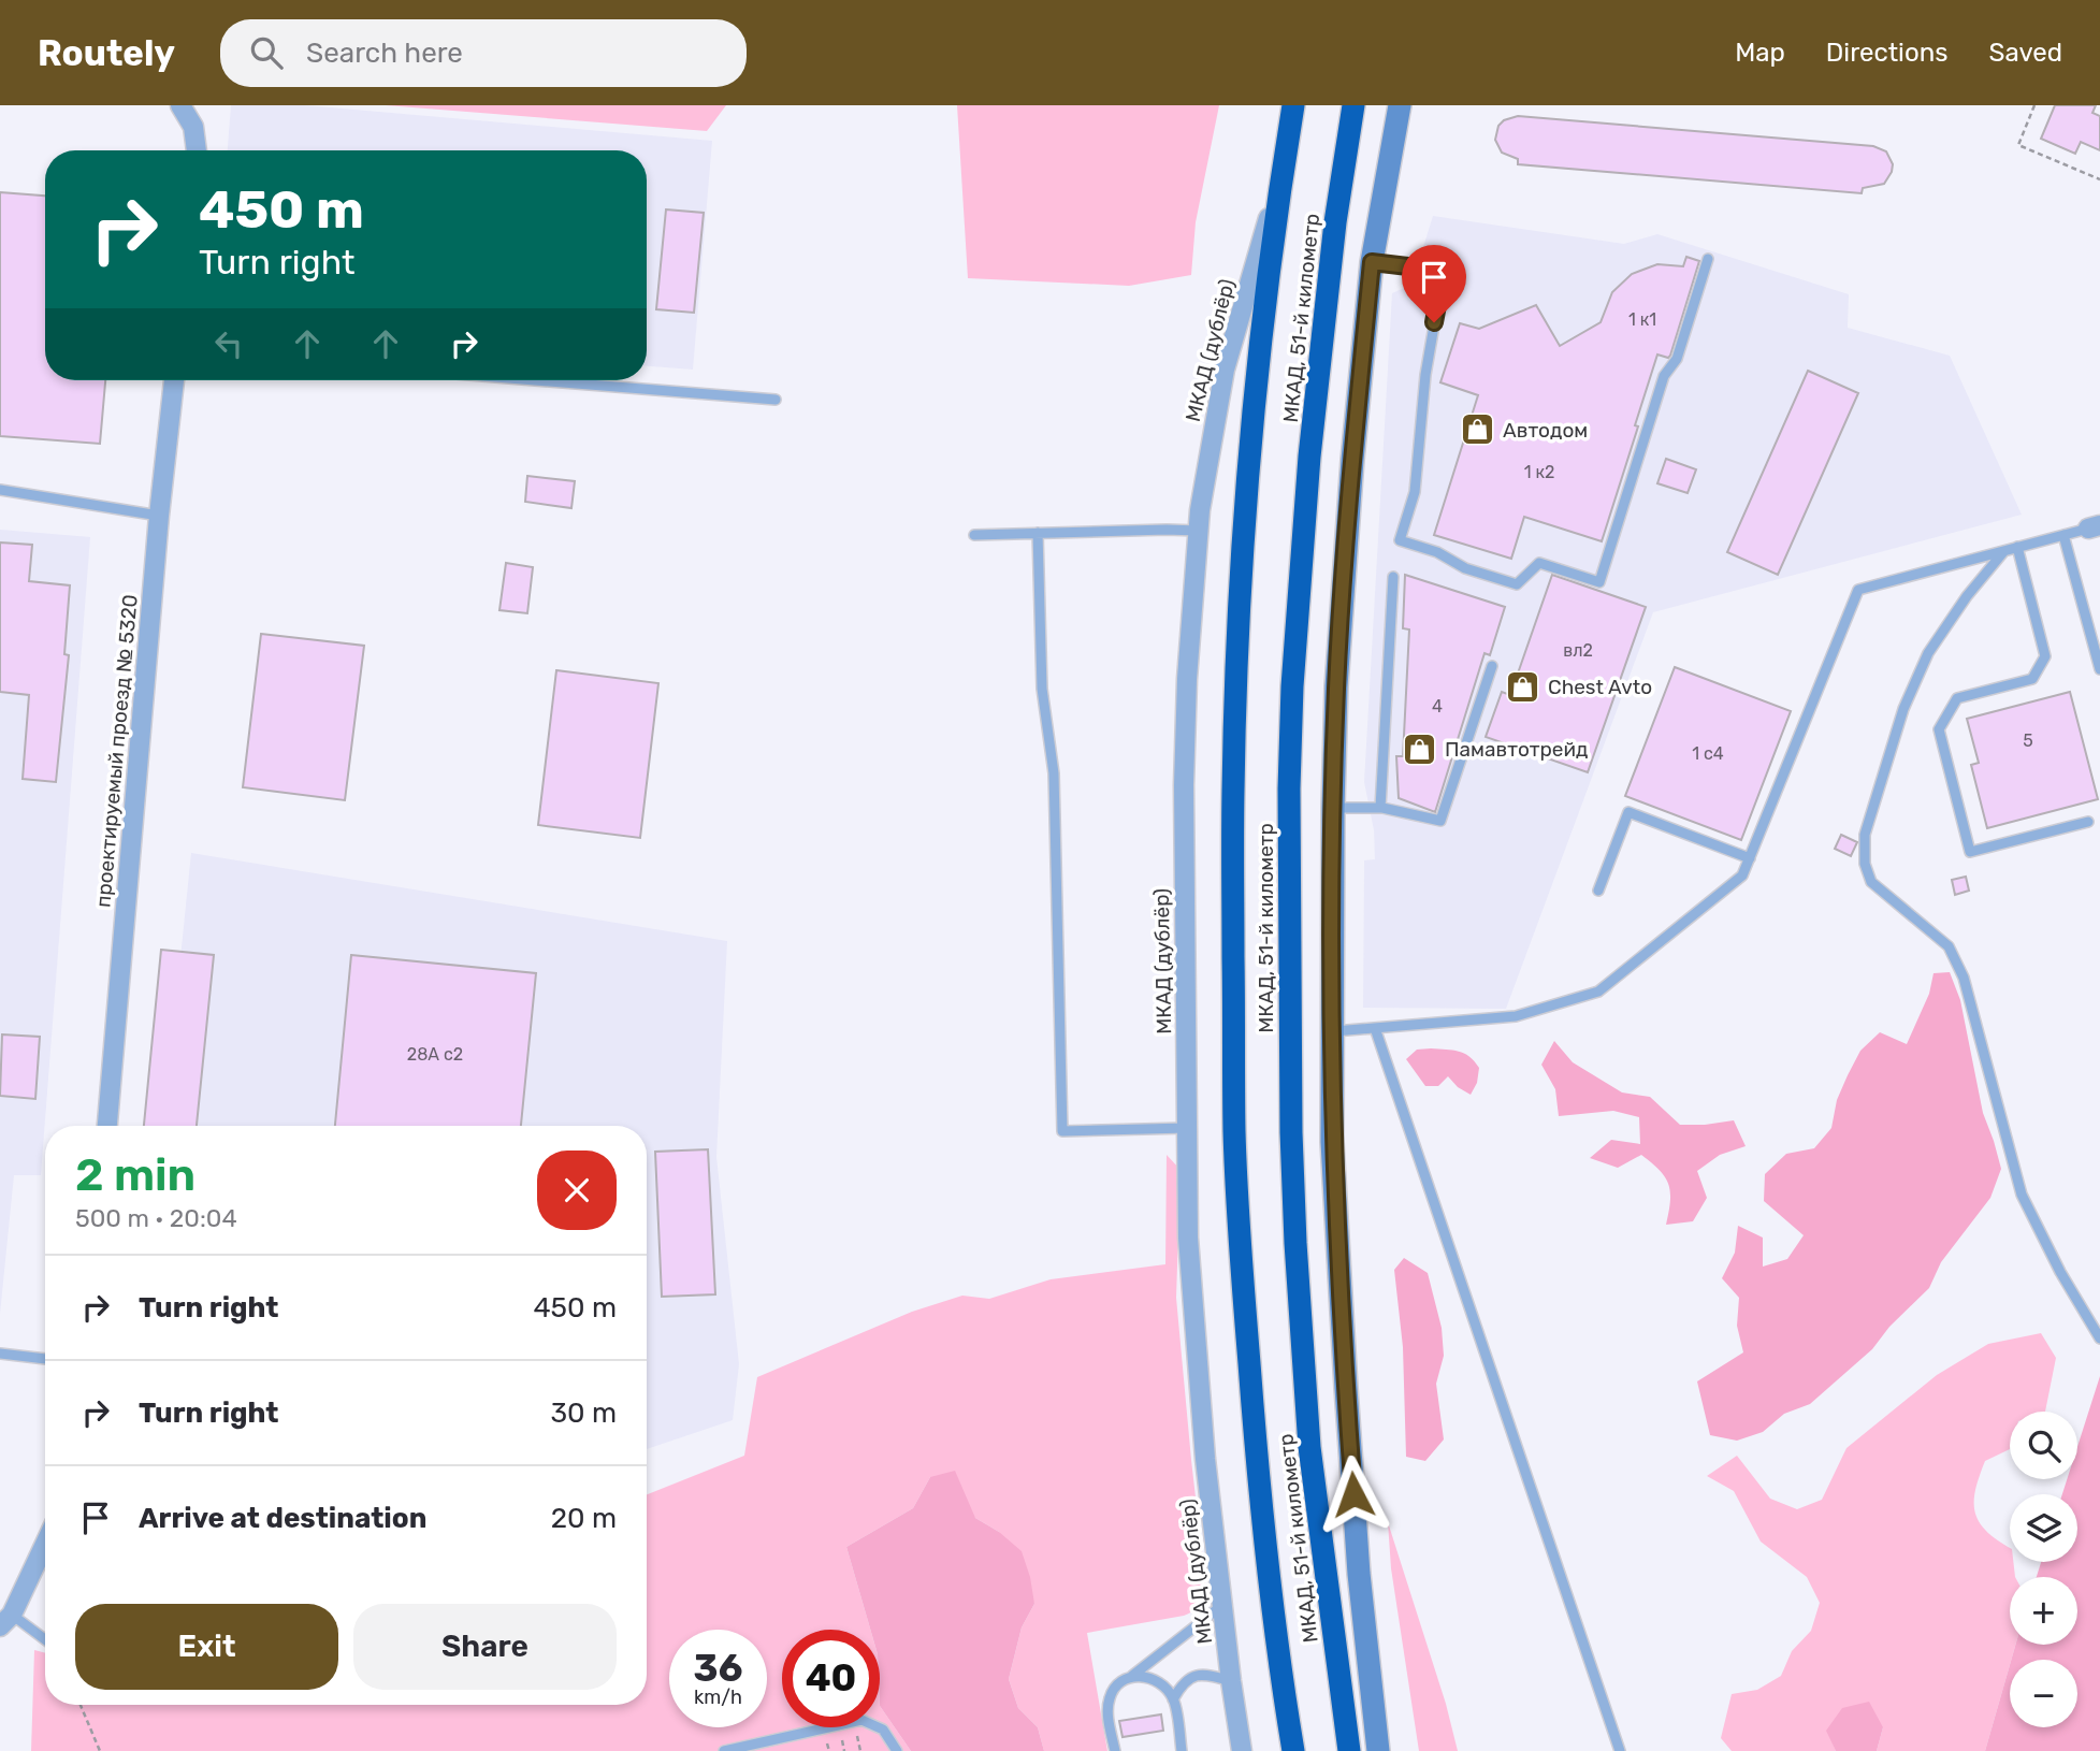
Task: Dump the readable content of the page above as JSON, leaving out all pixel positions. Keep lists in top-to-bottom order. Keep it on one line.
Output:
{"streets":{"highway":["МКАД, 51-й километр"],"street":["МКАД (дублёр)","проектируемый проезд № 5320"]},"crossings":[["МКАД, 51-й километр","МКАД (дублёр)"]],"places":{"shop":["Автодом","Chest Avto","Памавтотрейд"]},"house_numbers":["1 к1","1 к2","вл2","4","5","1 с4","28А с2"],"page":{"header":"Routely","search":"Search here","nav":["Map","Directions","Saved"],"turn":["450 m","Turn right"],"heading":["2 min","500 m · 20:04"],"list":[{"name":"Turn right","value":"450 m"},{"name":"Turn right","value":"30 m"},{"name":"Arrive at destination","value":"20 m"}],"map_buttons":["+","−"],"buttons":["Exit","Share"],"speed":"36 km/h","limit":"40"}}
